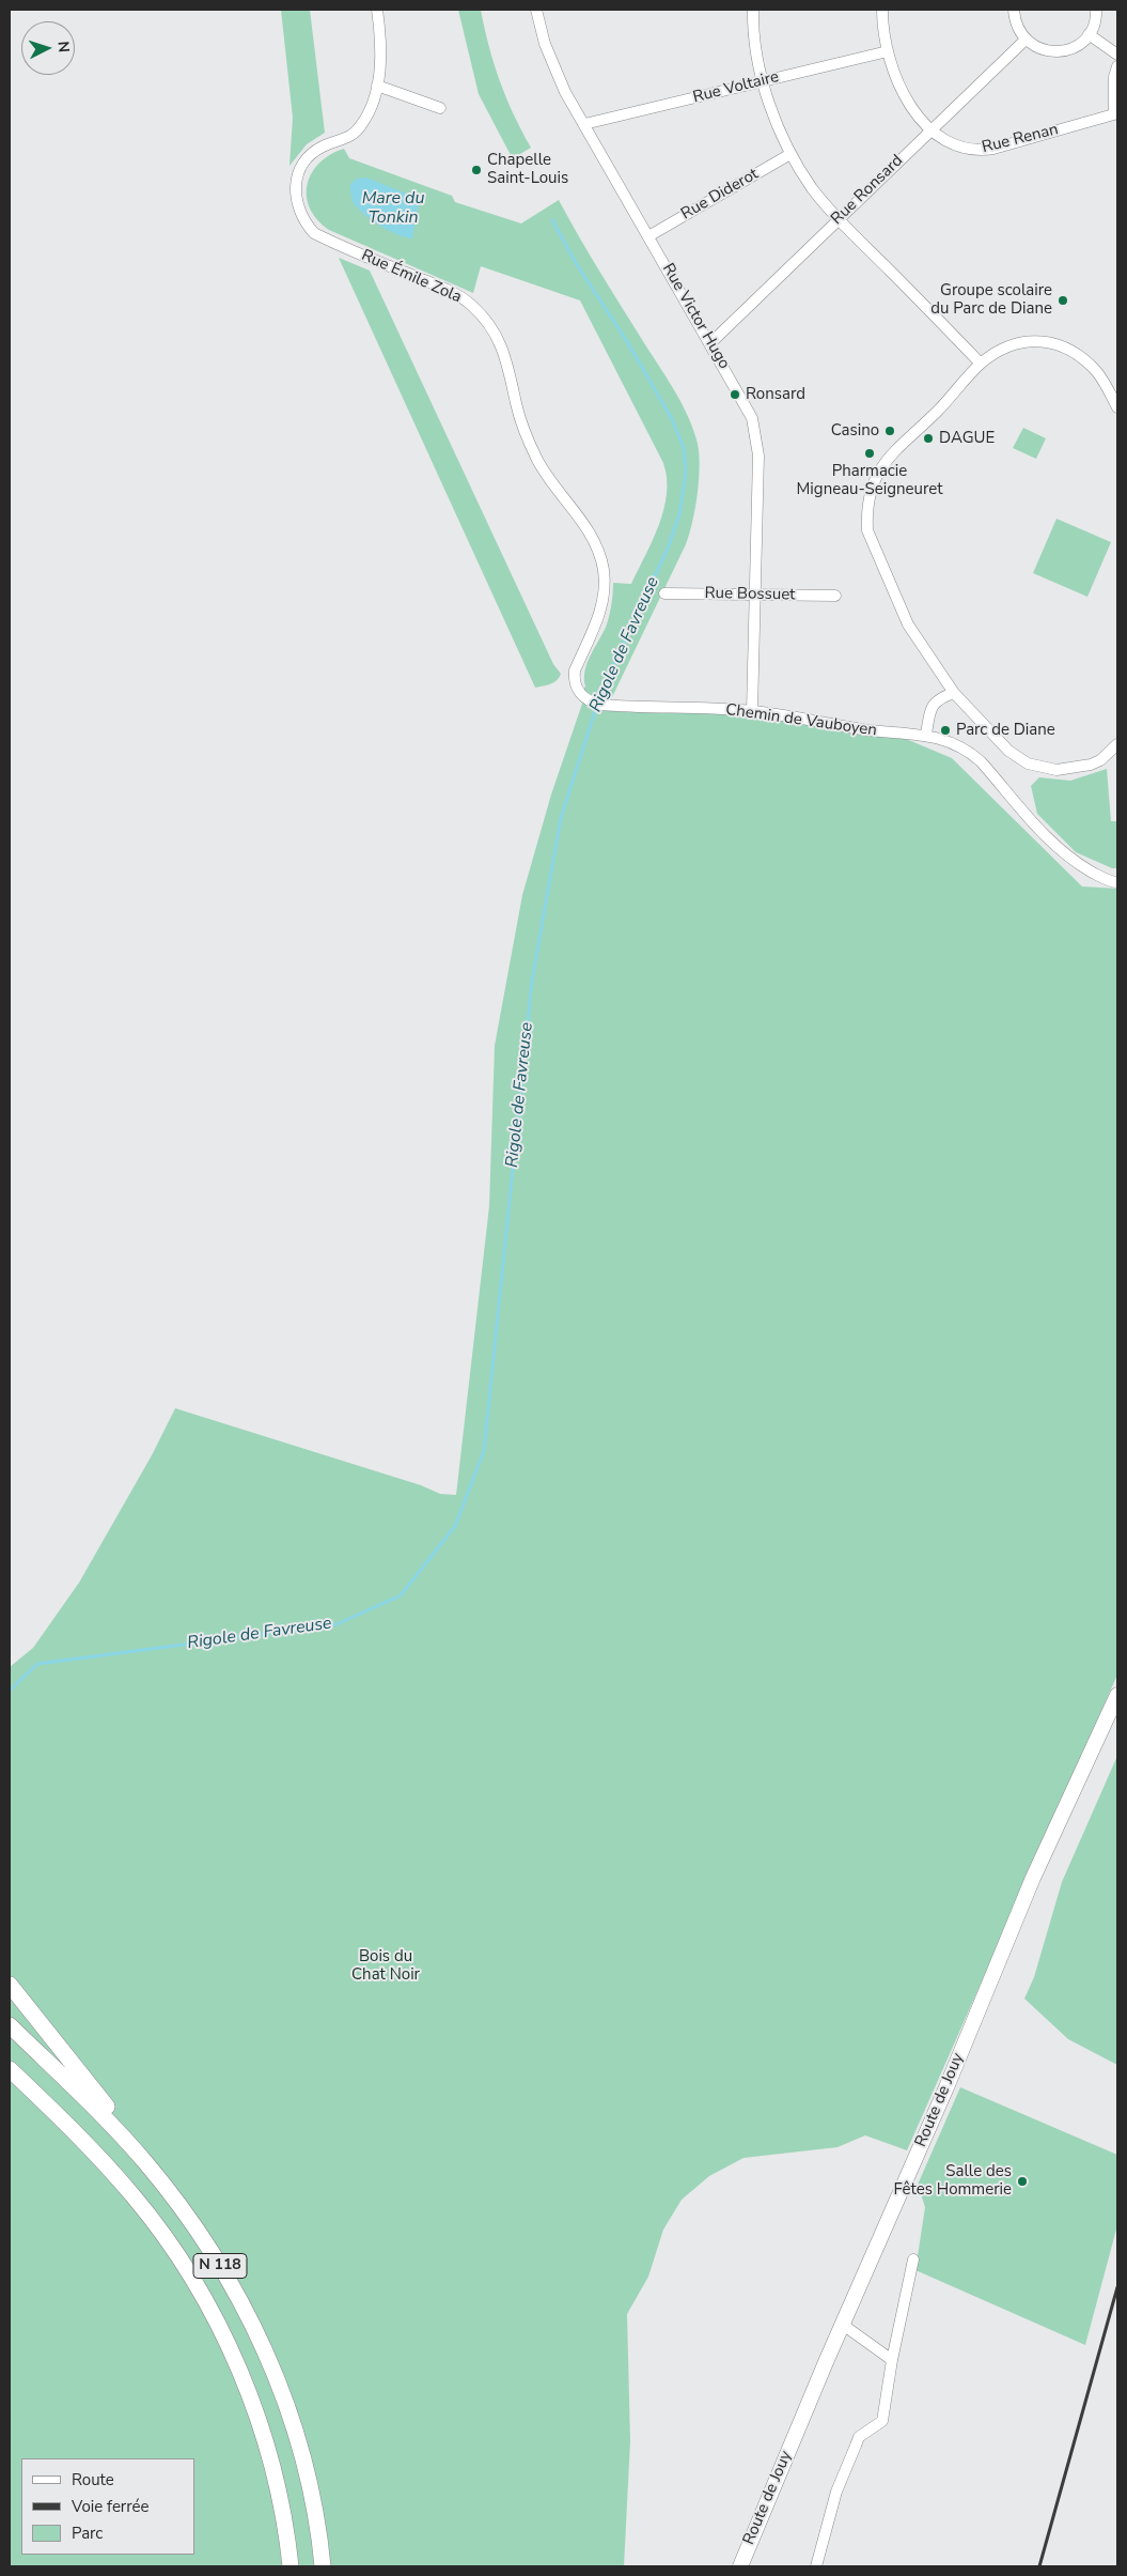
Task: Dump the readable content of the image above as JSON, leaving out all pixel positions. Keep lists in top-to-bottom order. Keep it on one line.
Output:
{"streets":{"highway":["N 118"],"main road":["Route de Jouy"],"street":["Rue Voltaire","Rue Renan","Rue Ronsard","Rue Diderot","Rue Émile Zola","Rue Victor Hugo","Rue Bossuet","Chemin de Vauboyen"]},"crossings":[["Rue Voltaire","Rue Renan"],["Rue Voltaire","Rue Victor Hugo"],["Rue Renan","Rue Ronsard"],["Rue Ronsard","Rue Victor Hugo"],["Rue Diderot","Rue Victor Hugo"],["Rue Émile Zola","Chemin de Vauboyen"],["Rue Victor Hugo","Rue Bossuet"],["Rue Victor Hugo","Chemin de Vauboyen"]],"water":["Mare du Tonkin","Rigole de Favreuse"],"parks":["Bois du Chat Noir"],"places":["Chapelle Saint-Louis","Groupe scolaire du Parc de Diane","Ronsard","Casino","DAGUE","Pharmacie Migneau-Seigneuret","Parc de Diane","Salle des Fêtes Hommerie"],"legend":["Route","Voie ferrée","Parc"],"north":"right"}
